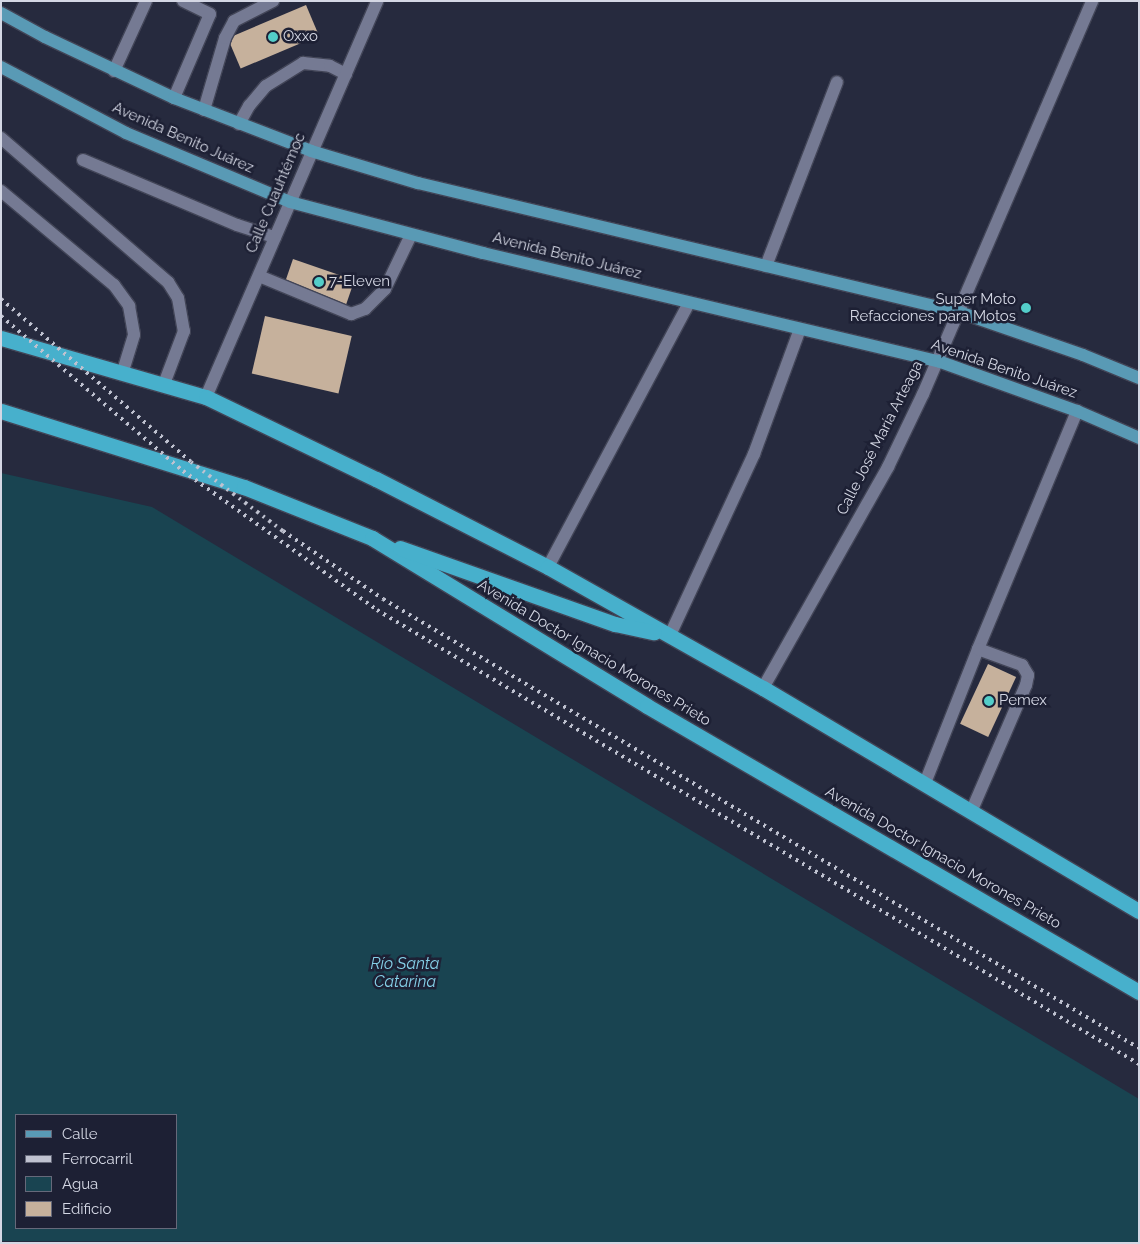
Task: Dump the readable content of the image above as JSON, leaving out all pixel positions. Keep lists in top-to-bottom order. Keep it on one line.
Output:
{"streets":{"highway":["Avenida Doctor Ignacio Morones Prieto"],"main road":["Avenida Benito Juárez"],"street":["Calle Cuauhtémoc","Calle José María Arteaga"]},"crossings":[["Avenida Benito Juárez","Calle Cuauhtémoc"],["Avenida Benito Juárez","Calle José María Arteaga"]],"water":["Río Santa Catarina"],"places":["Oxxo","7-Eleven","Super Moto Refacciones para Motos","Pemex"],"legend":["Calle","Ferrocarril","Agua","Edificio"]}
